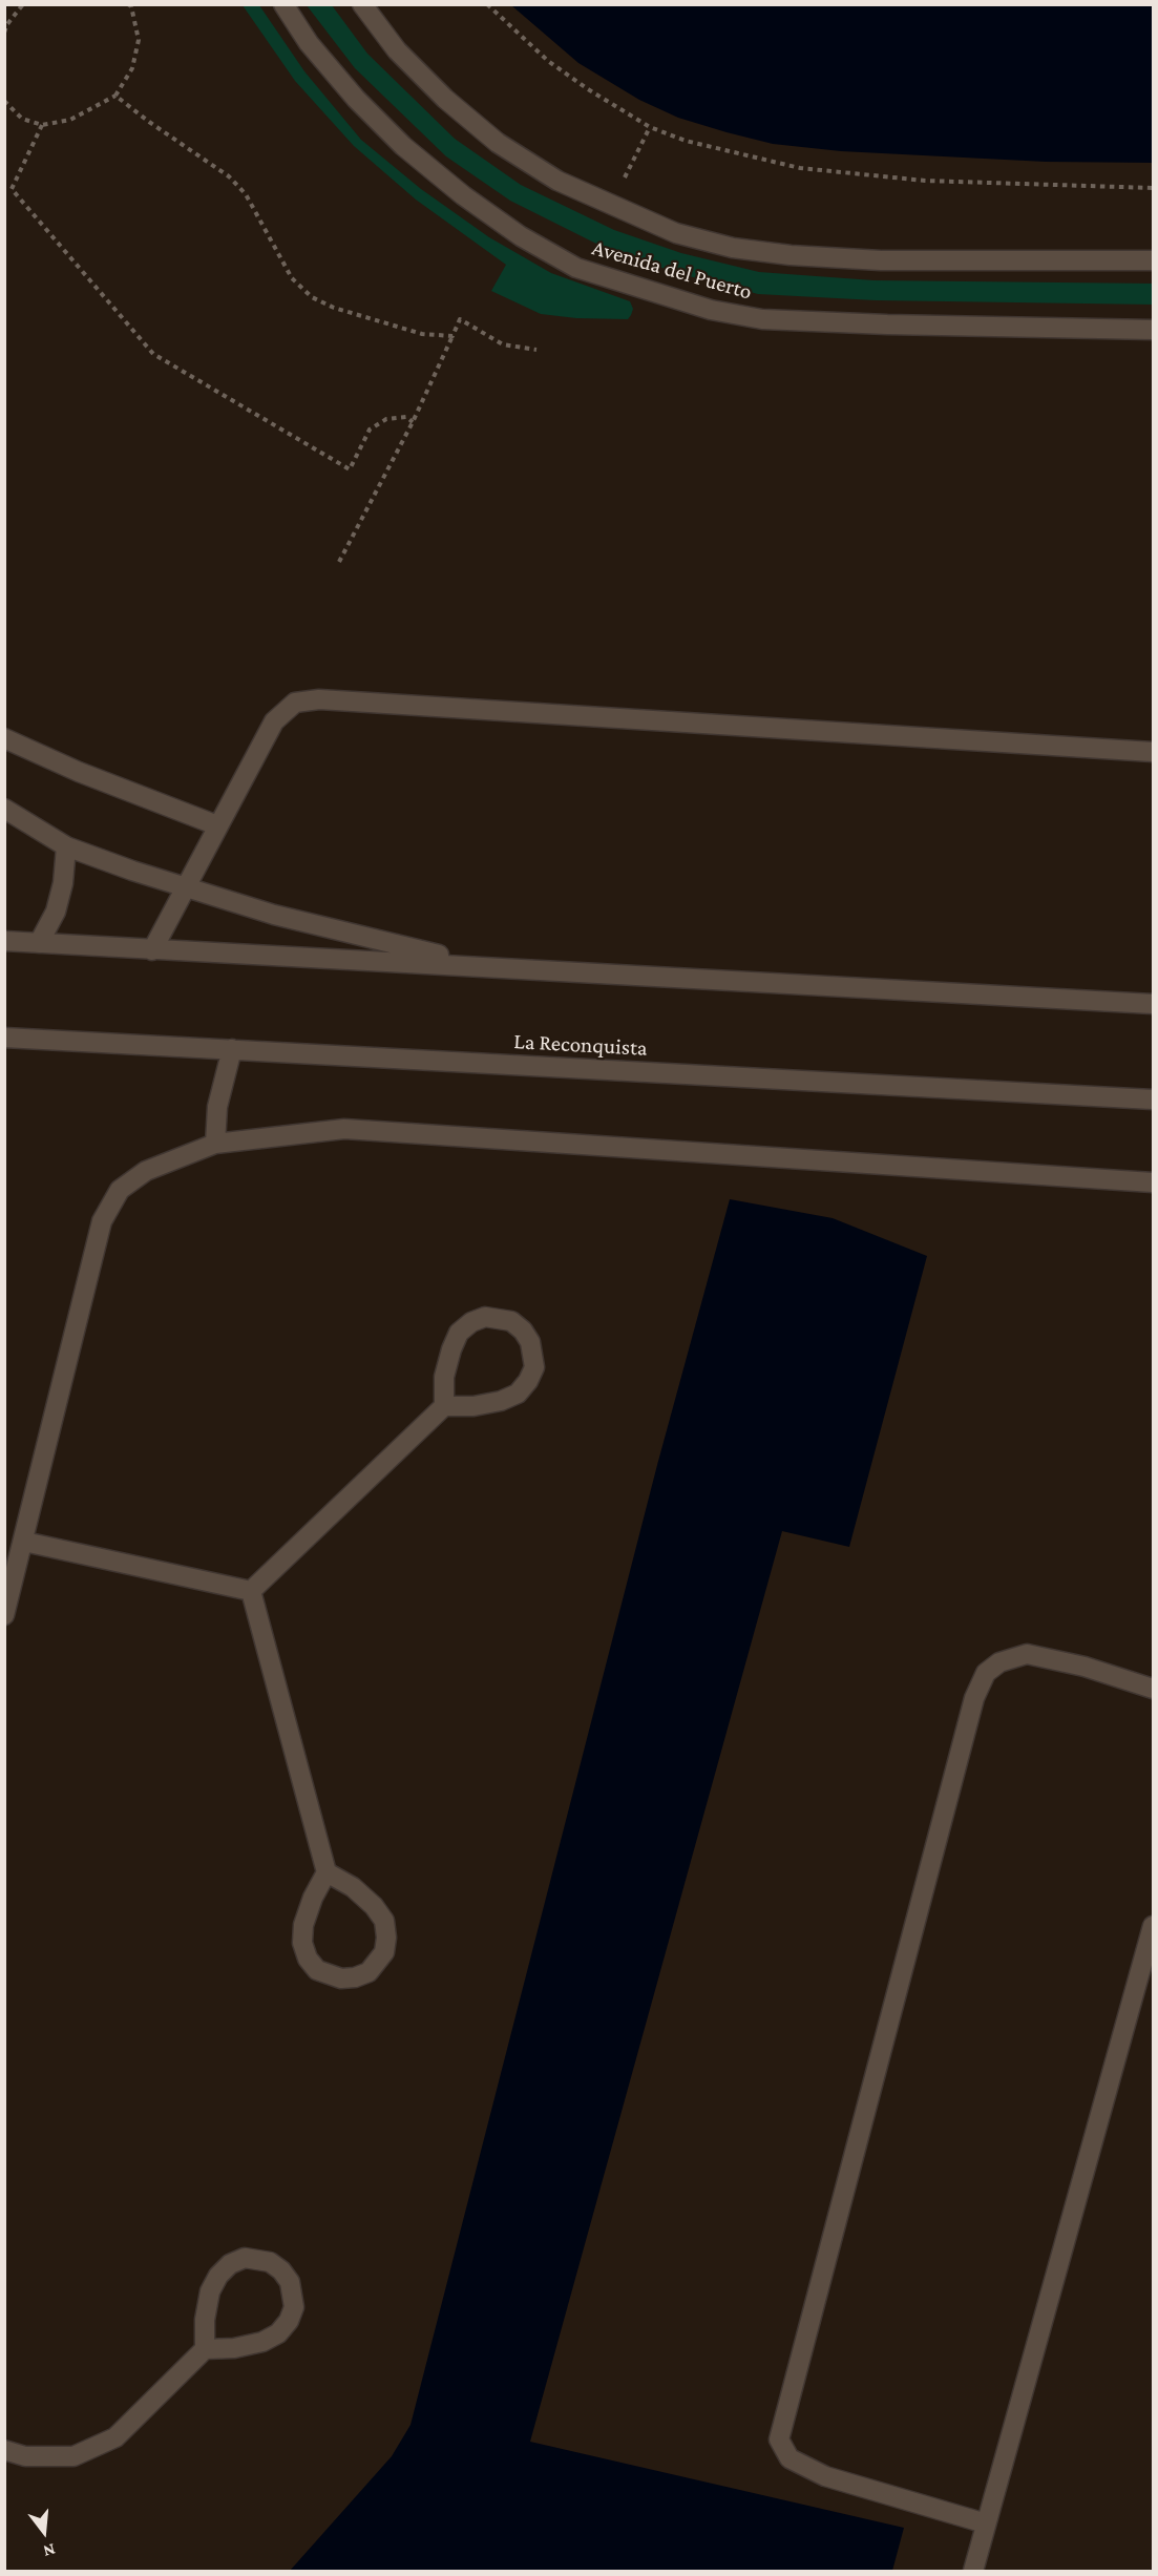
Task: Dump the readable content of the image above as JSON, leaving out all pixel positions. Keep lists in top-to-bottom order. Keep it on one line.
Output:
{"streets":{"street":["Avenida del Puerto","La Reconquista"]},"north":"bottom"}
